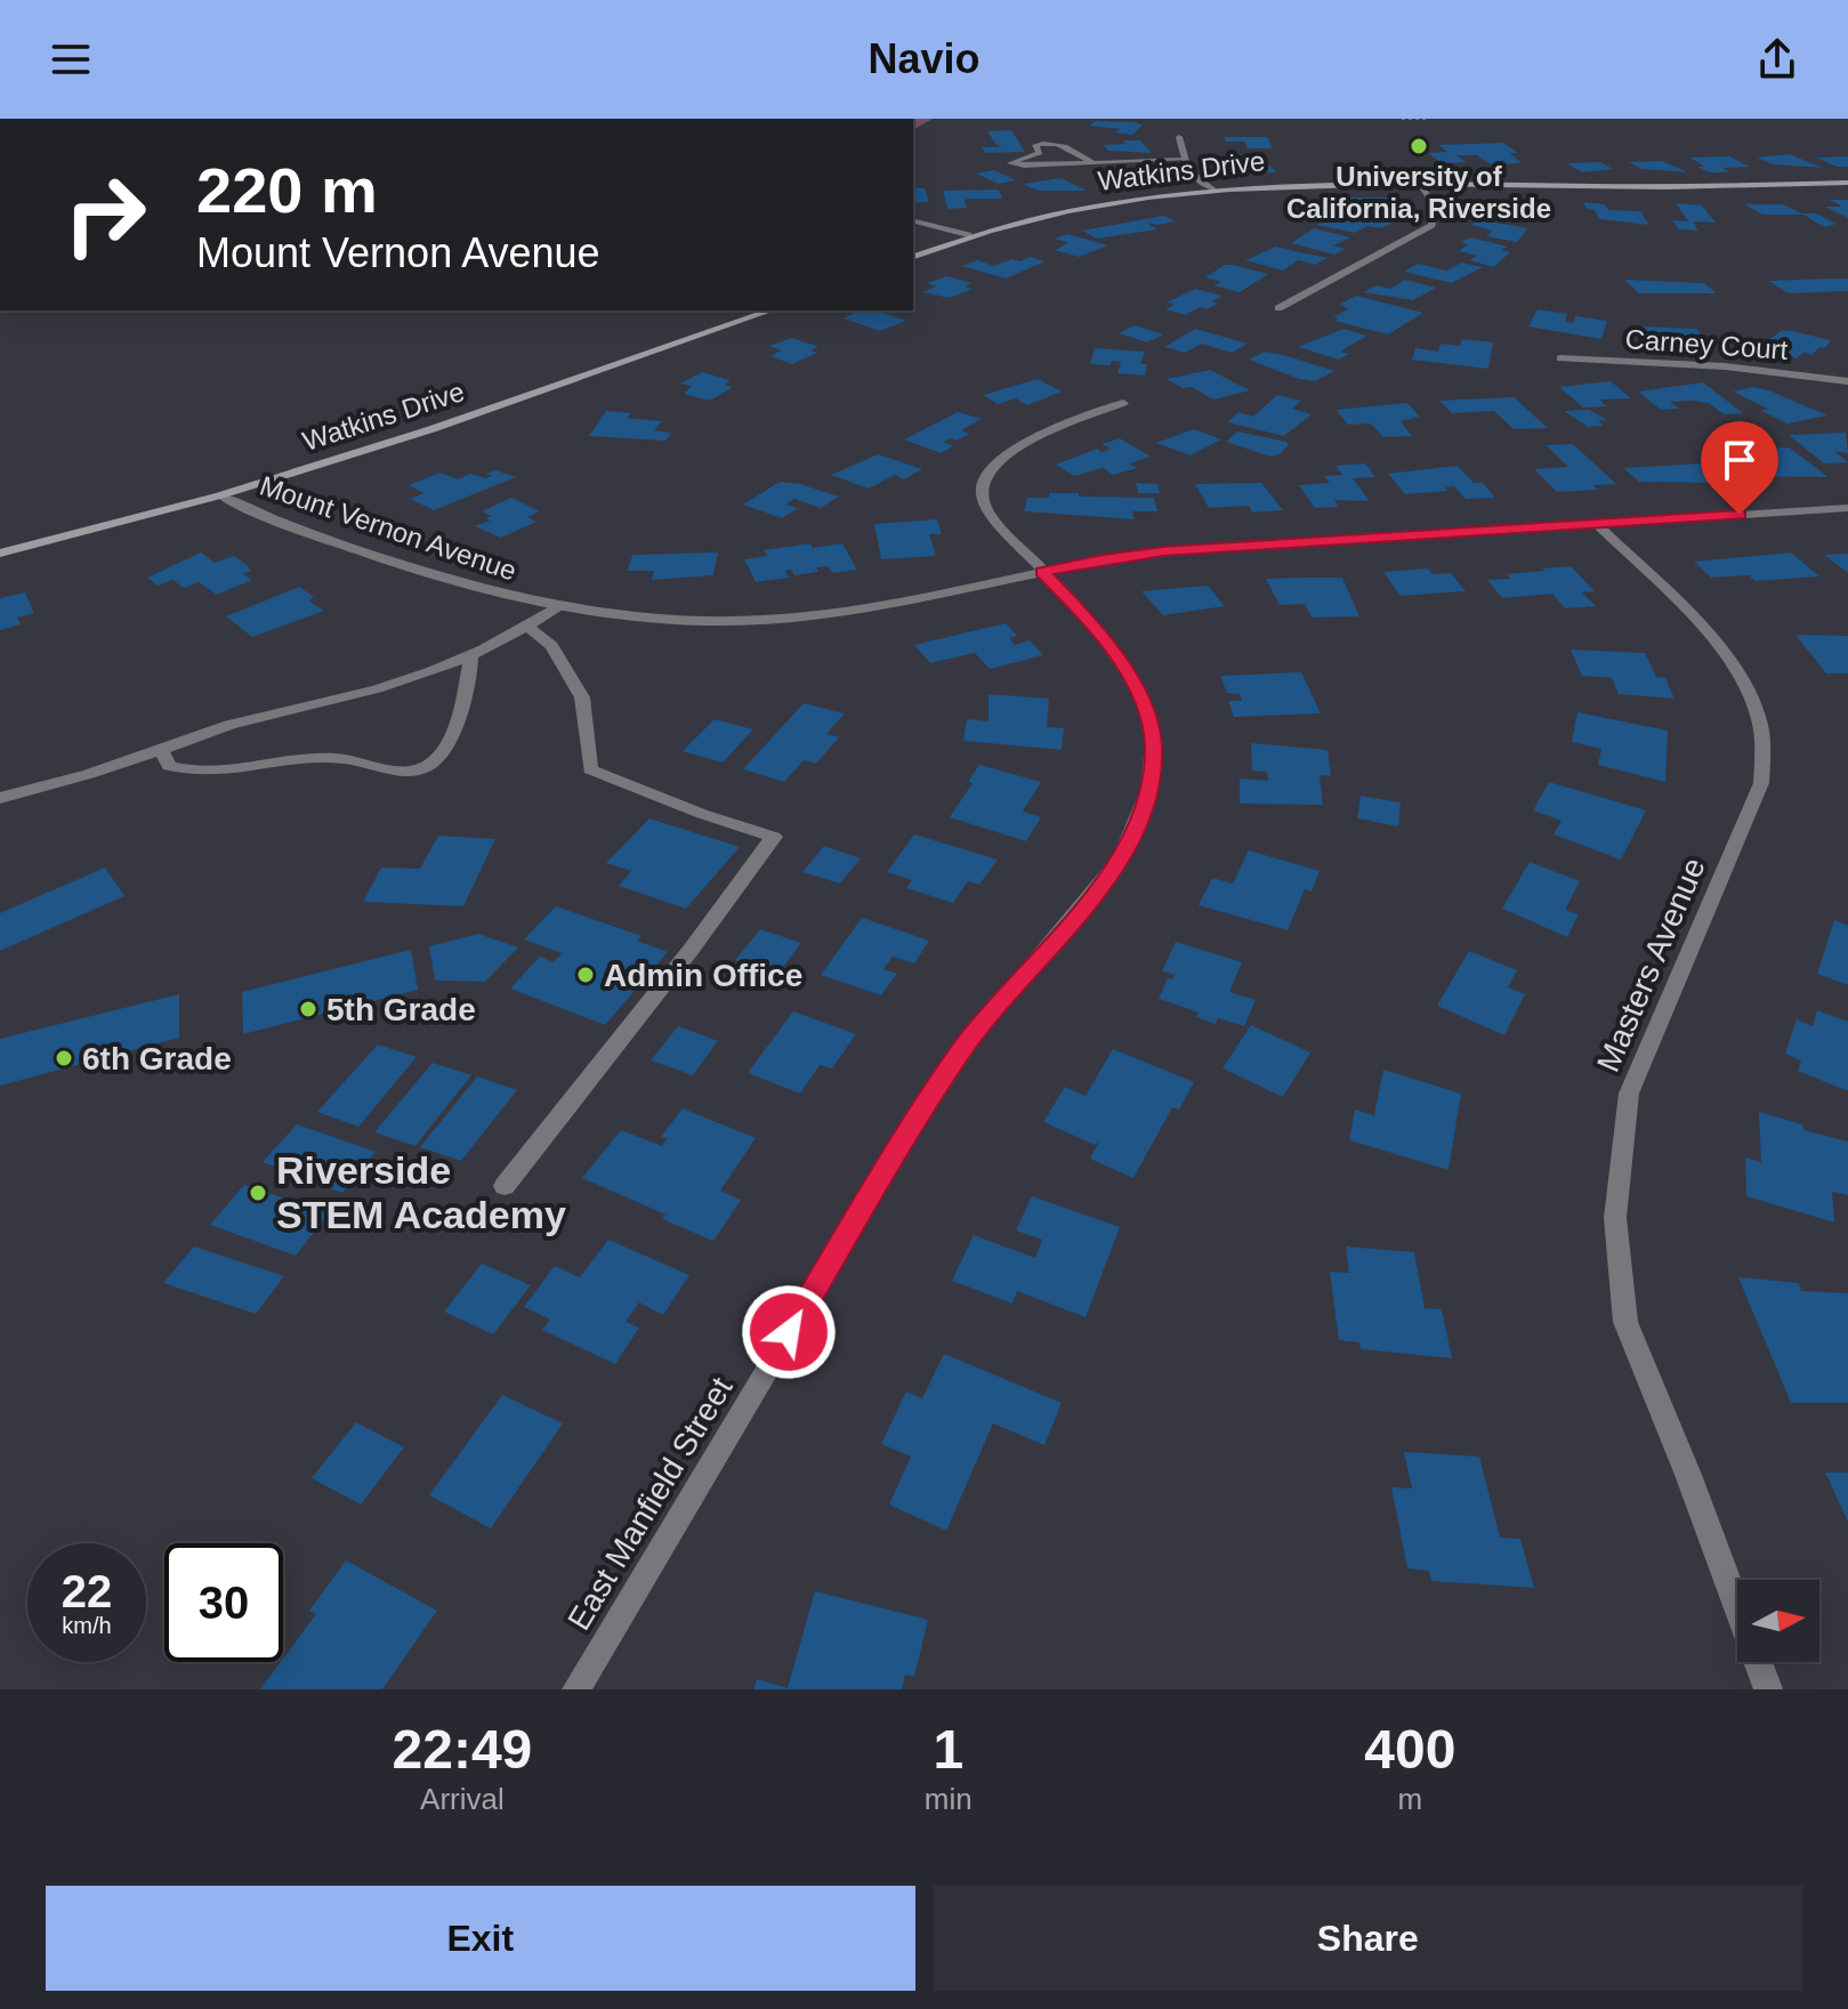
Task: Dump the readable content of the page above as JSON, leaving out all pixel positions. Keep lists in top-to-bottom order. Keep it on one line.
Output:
{"streets":{"main road":["Watkins Drive"],"street":["Carney Court","Mount Vernon Avenue","Masters Avenue","East Manfield Street"]},"crossings":[["Watkins Drive","Mount Vernon Avenue"],["Mount Vernon Avenue","Masters Avenue"],["Mount Vernon Avenue","East Manfield Street"]],"places":["University of California, Riverside","Admin Office","5th Grade","6th Grade","Riverside STEM Academy"],"north":"right","page":{"header":"Navio","turn":["220 m","Mount Vernon Avenue"],"speed":"22 km/h","limit":"30","eta":["22:49","Arrival","1","min","400","m"],"buttons":["Exit","Share"]}}
